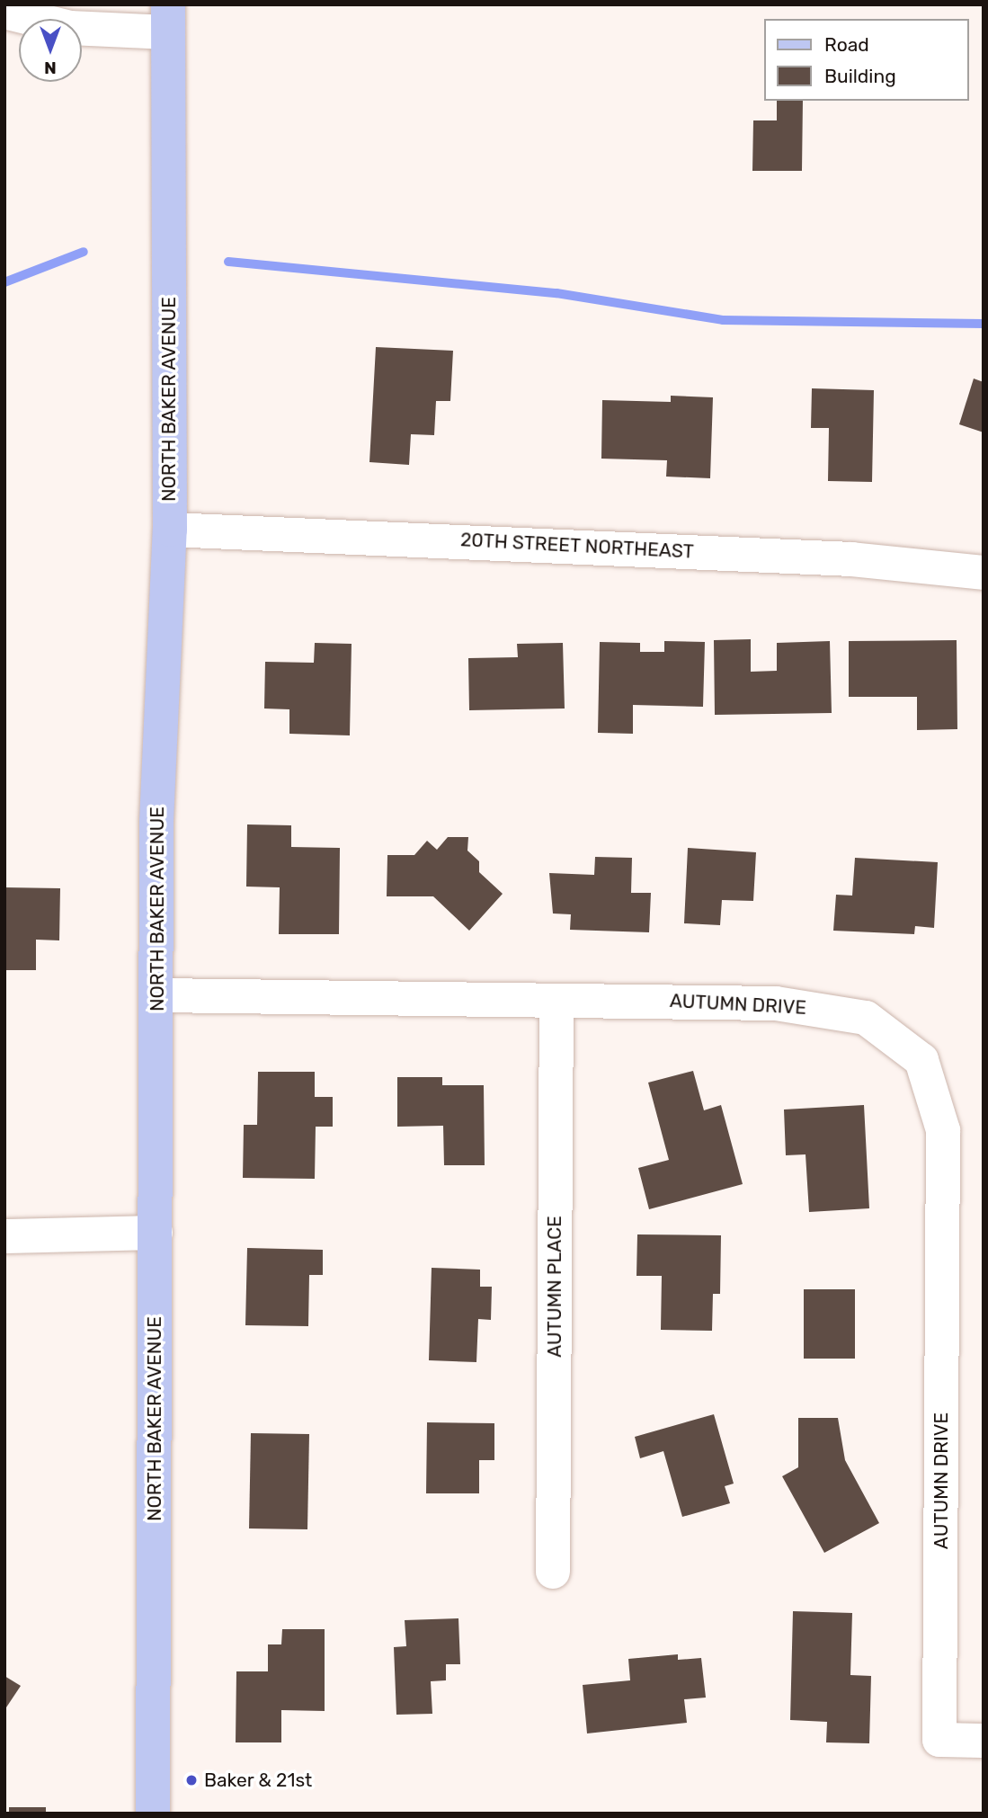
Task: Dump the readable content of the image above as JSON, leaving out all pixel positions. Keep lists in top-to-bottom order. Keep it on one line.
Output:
{"streets":{"main road":["NORTH BAKER AVENUE"],"street":["20TH STREET NORTHEAST","AUTUMN DRIVE","AUTUMN PLACE"]},"crossings":[["NORTH BAKER AVENUE","20TH STREET NORTHEAST"],["NORTH BAKER AVENUE","AUTUMN DRIVE"],["AUTUMN DRIVE","AUTUMN PLACE"]],"places":["Baker & 21st"],"legend":["Road","Building"],"north":"bottom"}
